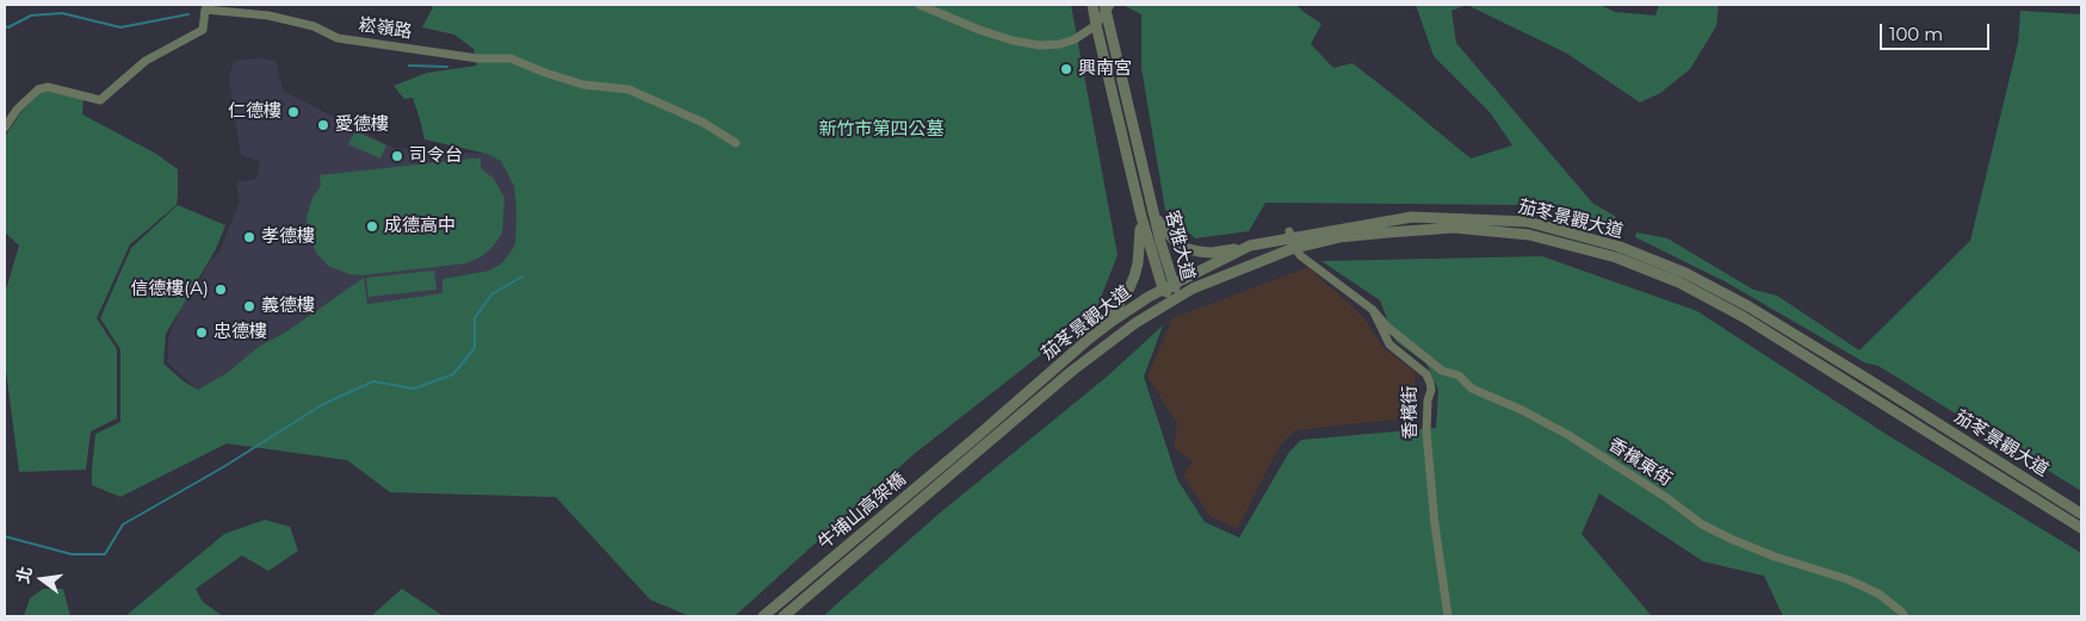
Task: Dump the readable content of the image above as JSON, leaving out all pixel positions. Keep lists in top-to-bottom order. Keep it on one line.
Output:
{"streets":{"street":["崧嶺路","茄苳景觀大道","客雅大道","香檳街","香檳東街","牛埔山高架橋"]},"crossings":[["茄苳景觀大道","客雅大道"],["茄苳景觀大道","香檳街"],["茄苳景觀大道","牛埔山高架橋"],["香檳街","香檳東街"]],"parks":["新竹市第四公墓"],"places":["興南宮","仁德樓","愛德樓","司令台","成德高中","孝德樓","信德樓(A)","義德樓","忠德樓"],"scale_bar":"100 m","north":"left"}
